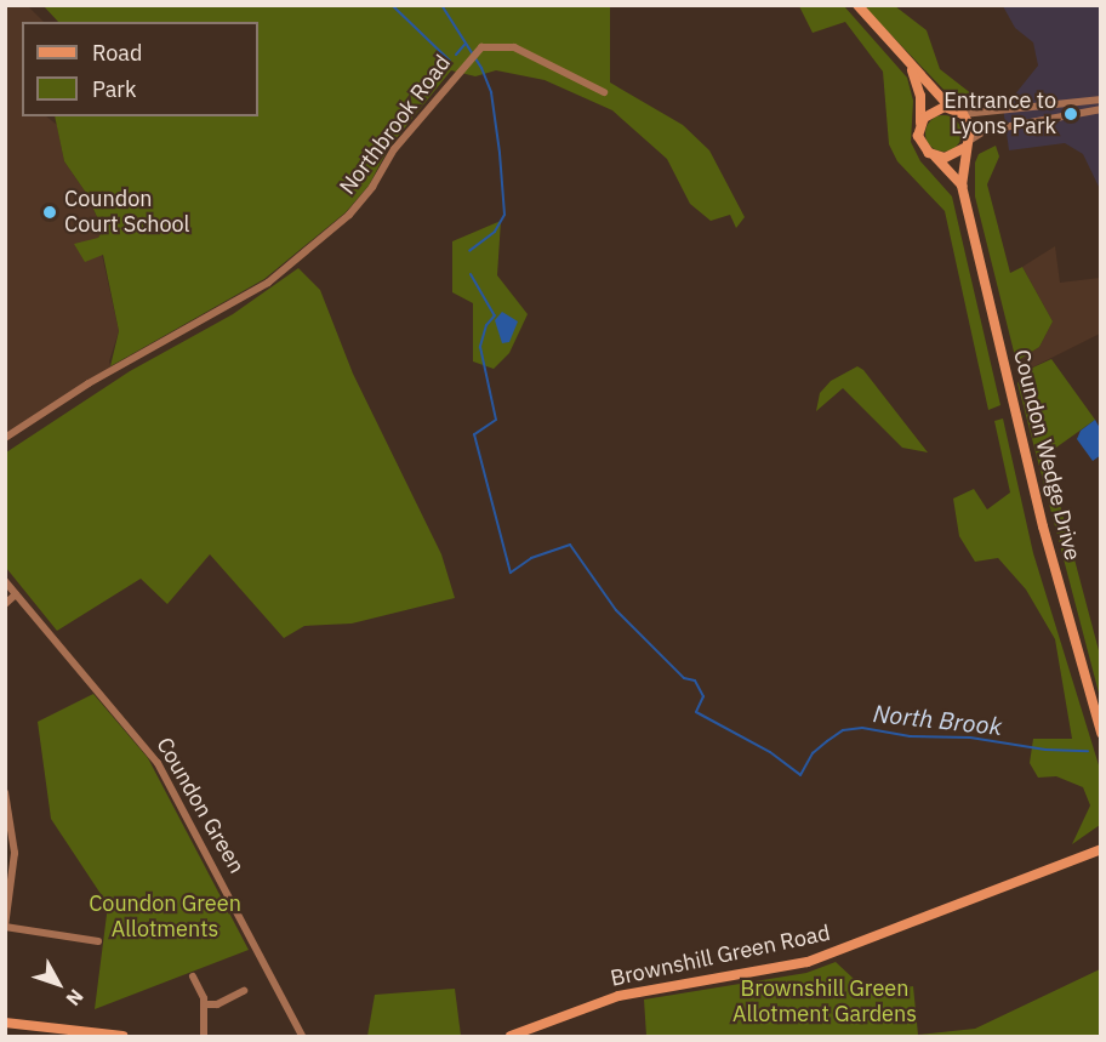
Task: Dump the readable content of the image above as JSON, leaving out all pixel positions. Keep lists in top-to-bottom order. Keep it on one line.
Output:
{"streets":{"main road":["Coundon Wedge Drive","Brownshill Green Road"],"street":["Northbrook Road","Coundon Green"]},"water":["North Brook"],"parks":["Coundon Green Allotments","Brownshill Green Allotment Gardens"],"places":["Entrance to Lyons Park","Coundon Court School"],"legend":["Road","Park"],"north":"bottom right"}
